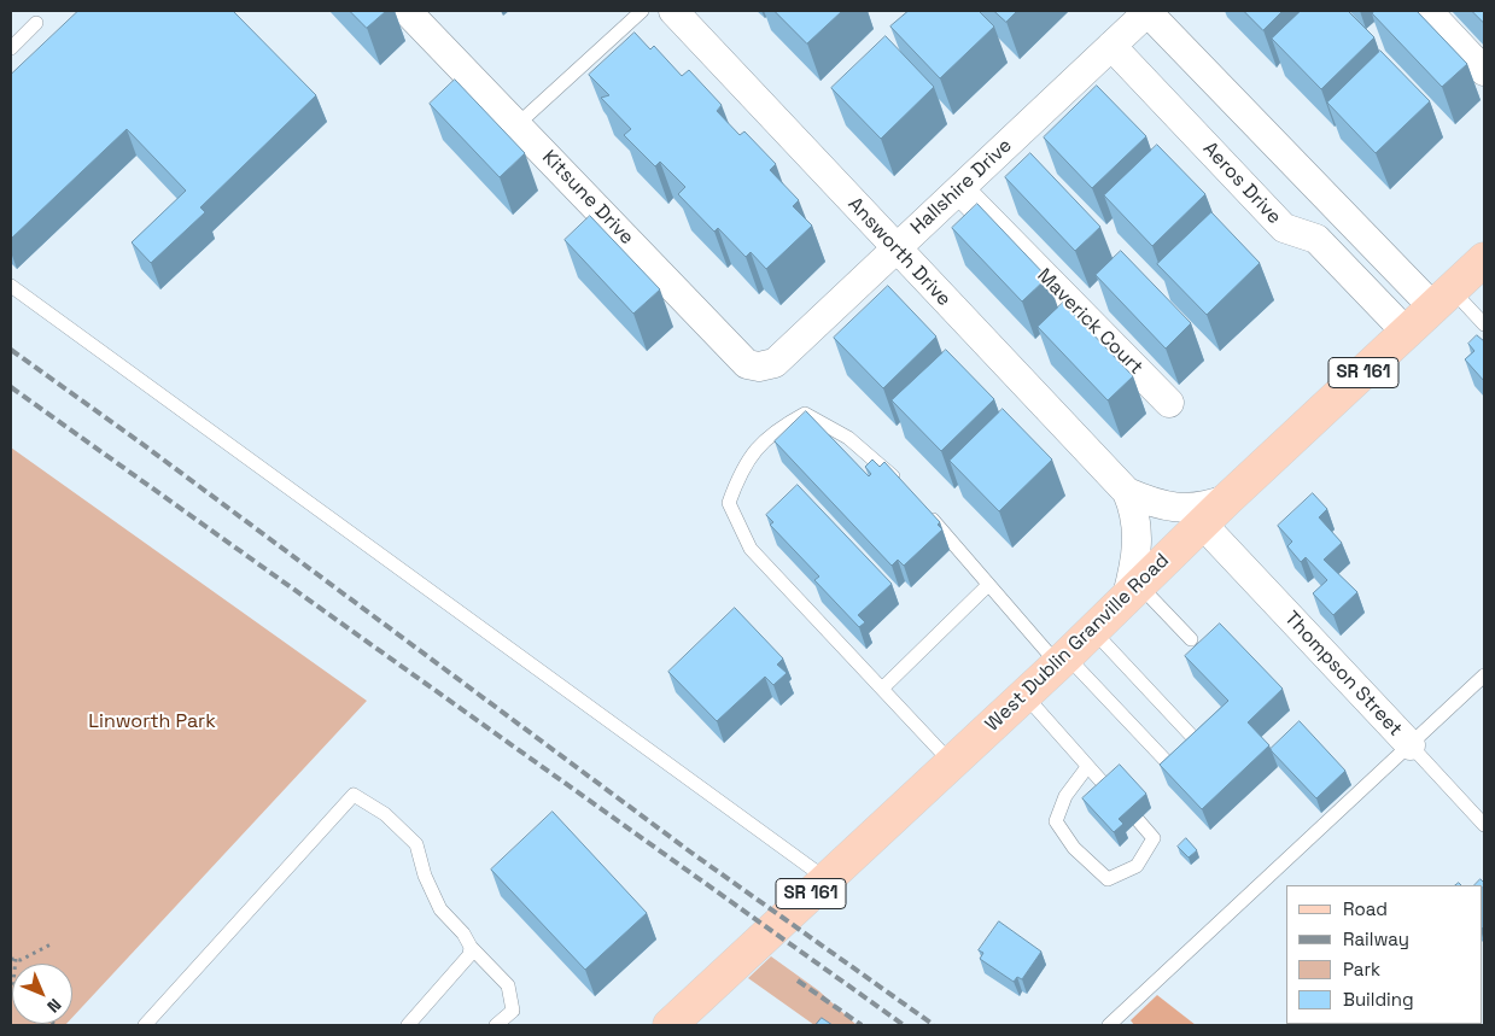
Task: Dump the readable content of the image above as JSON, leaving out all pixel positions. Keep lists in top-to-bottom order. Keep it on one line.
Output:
{"streets":{"main road":["SR 161","West Dublin Granville Road"],"street":["Aeros Drive","Hallshire Drive","Kitsune Drive","Answorth Drive","Maverick Court","Thompson Street"]},"crossings":[["Aeros Drive","Hallshire Drive"],["Aeros Drive","West Dublin Granville Road"],["Hallshire Drive","Kitsune Drive"],["Hallshire Drive","Answorth Drive"],["Hallshire Drive","Maverick Court"],["Answorth Drive","West Dublin Granville Road"],["West Dublin Granville Road","Thompson Street"]],"parks":["Linworth Park"],"legend":["Road","Railway","Park","Building"],"north":"bottom right"}
